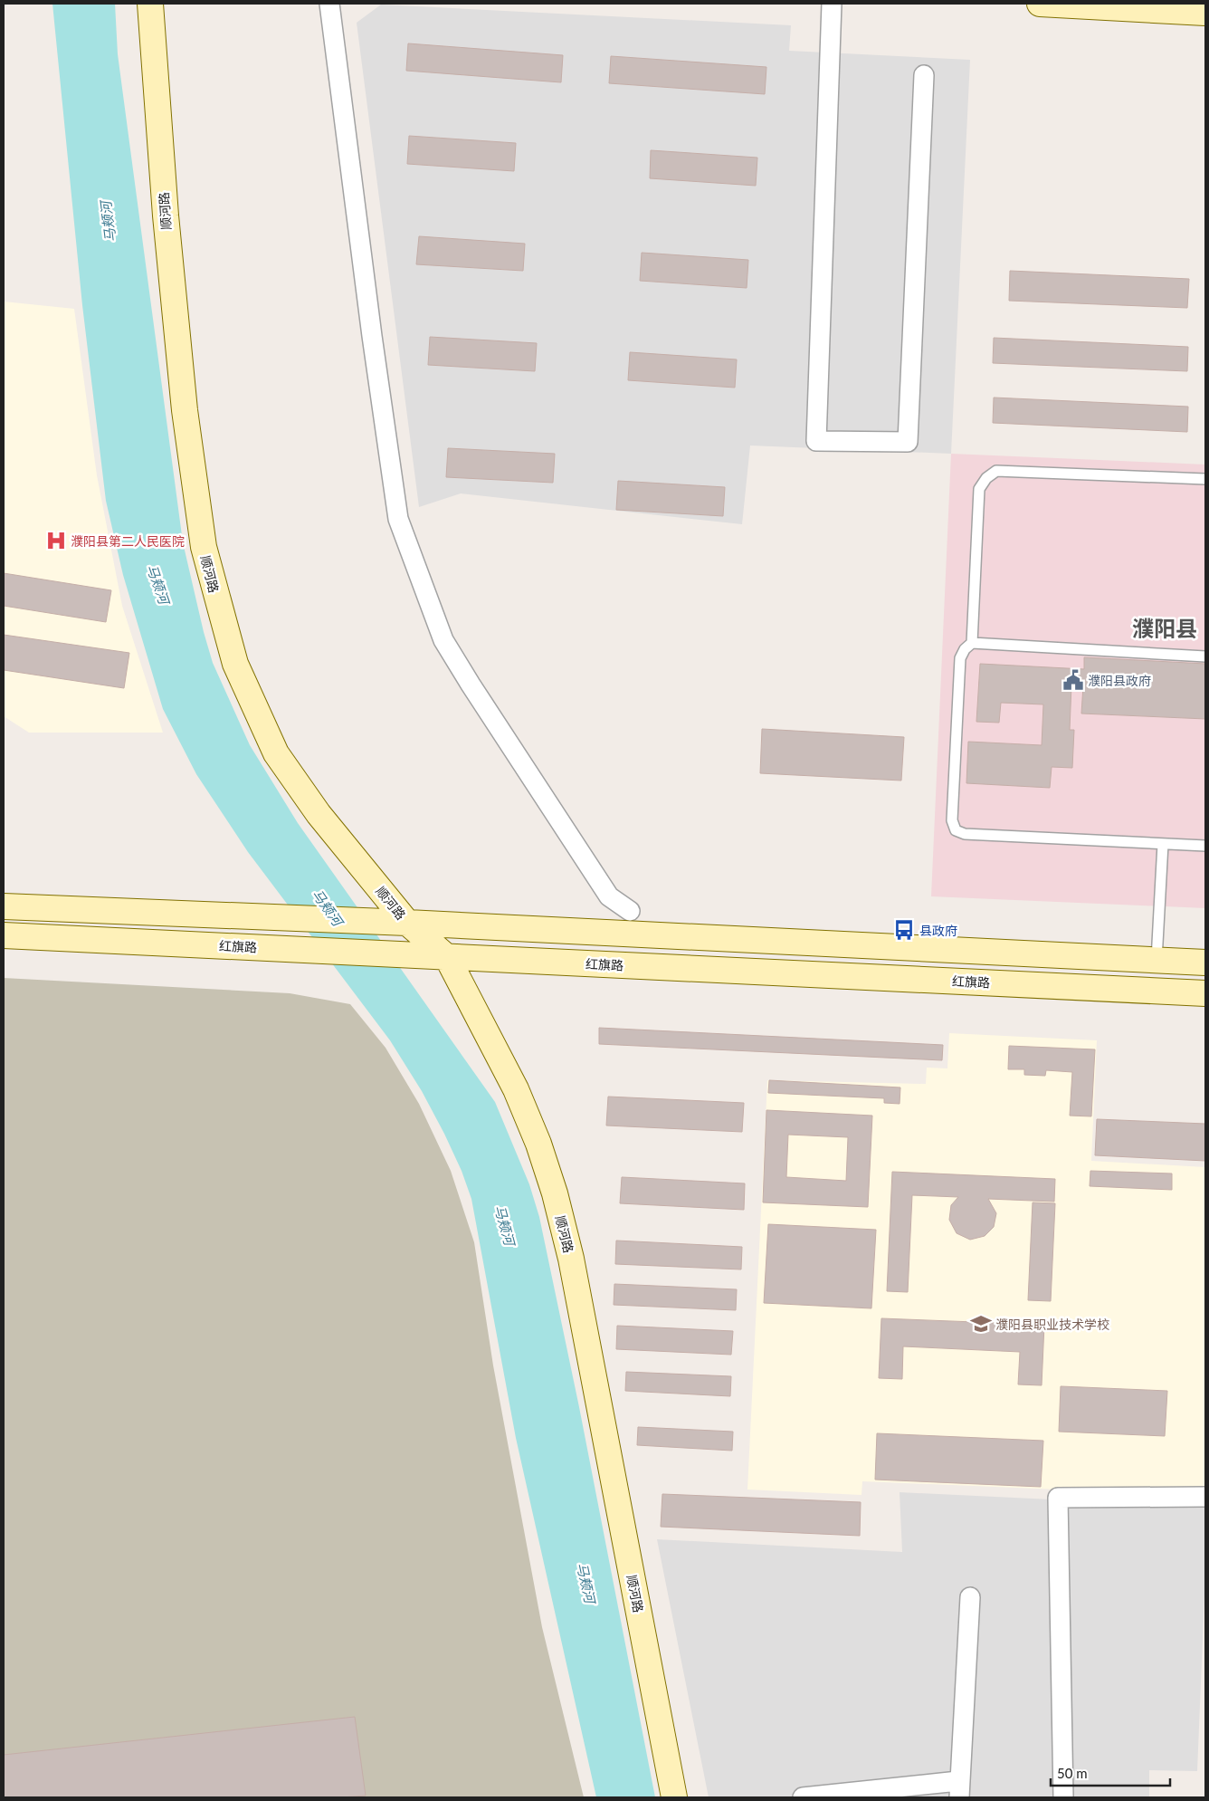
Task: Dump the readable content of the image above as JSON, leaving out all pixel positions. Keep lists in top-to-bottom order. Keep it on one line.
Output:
{"streets":{"main road":["顺河路","红旗路"]},"crossings":[["顺河路","红旗路"]],"districts":["濮阳县"],"water":["马颊河"],"places":{"hospital":["濮阳县第二人民医院"],"public building":["濮阳县政府"],"bus stop":["县政府"],"school or university":["濮阳县职业技术学校"]},"scale_bar":"50 m"}
